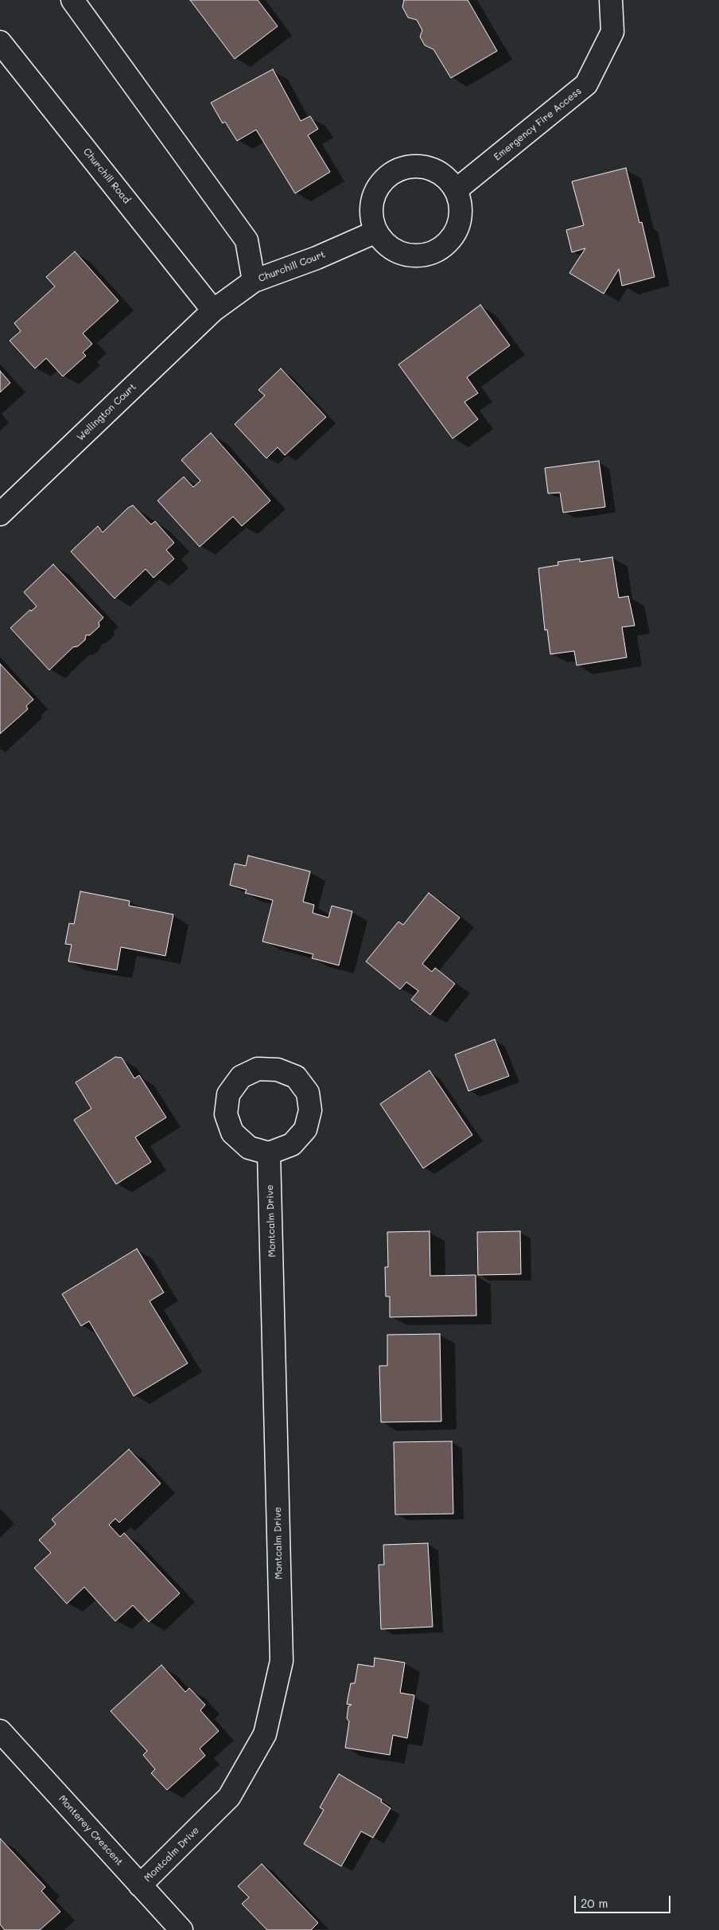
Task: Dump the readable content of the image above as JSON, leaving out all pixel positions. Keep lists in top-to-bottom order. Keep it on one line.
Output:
{"streets":{"street":["Emergency Fire Access","Churchill Road","Churchill Court","Wellington Court","Montcalm Drive","Monterey Crescent"]},"crossings":[["Emergency Fire Access","Churchill Court"],["Churchill Road","Churchill Court"],["Churchill Road","Wellington Court"],["Churchill Court","Wellington Court"],["Montcalm Drive","Monterey Crescent"]],"scale_bar":"20 m"}
